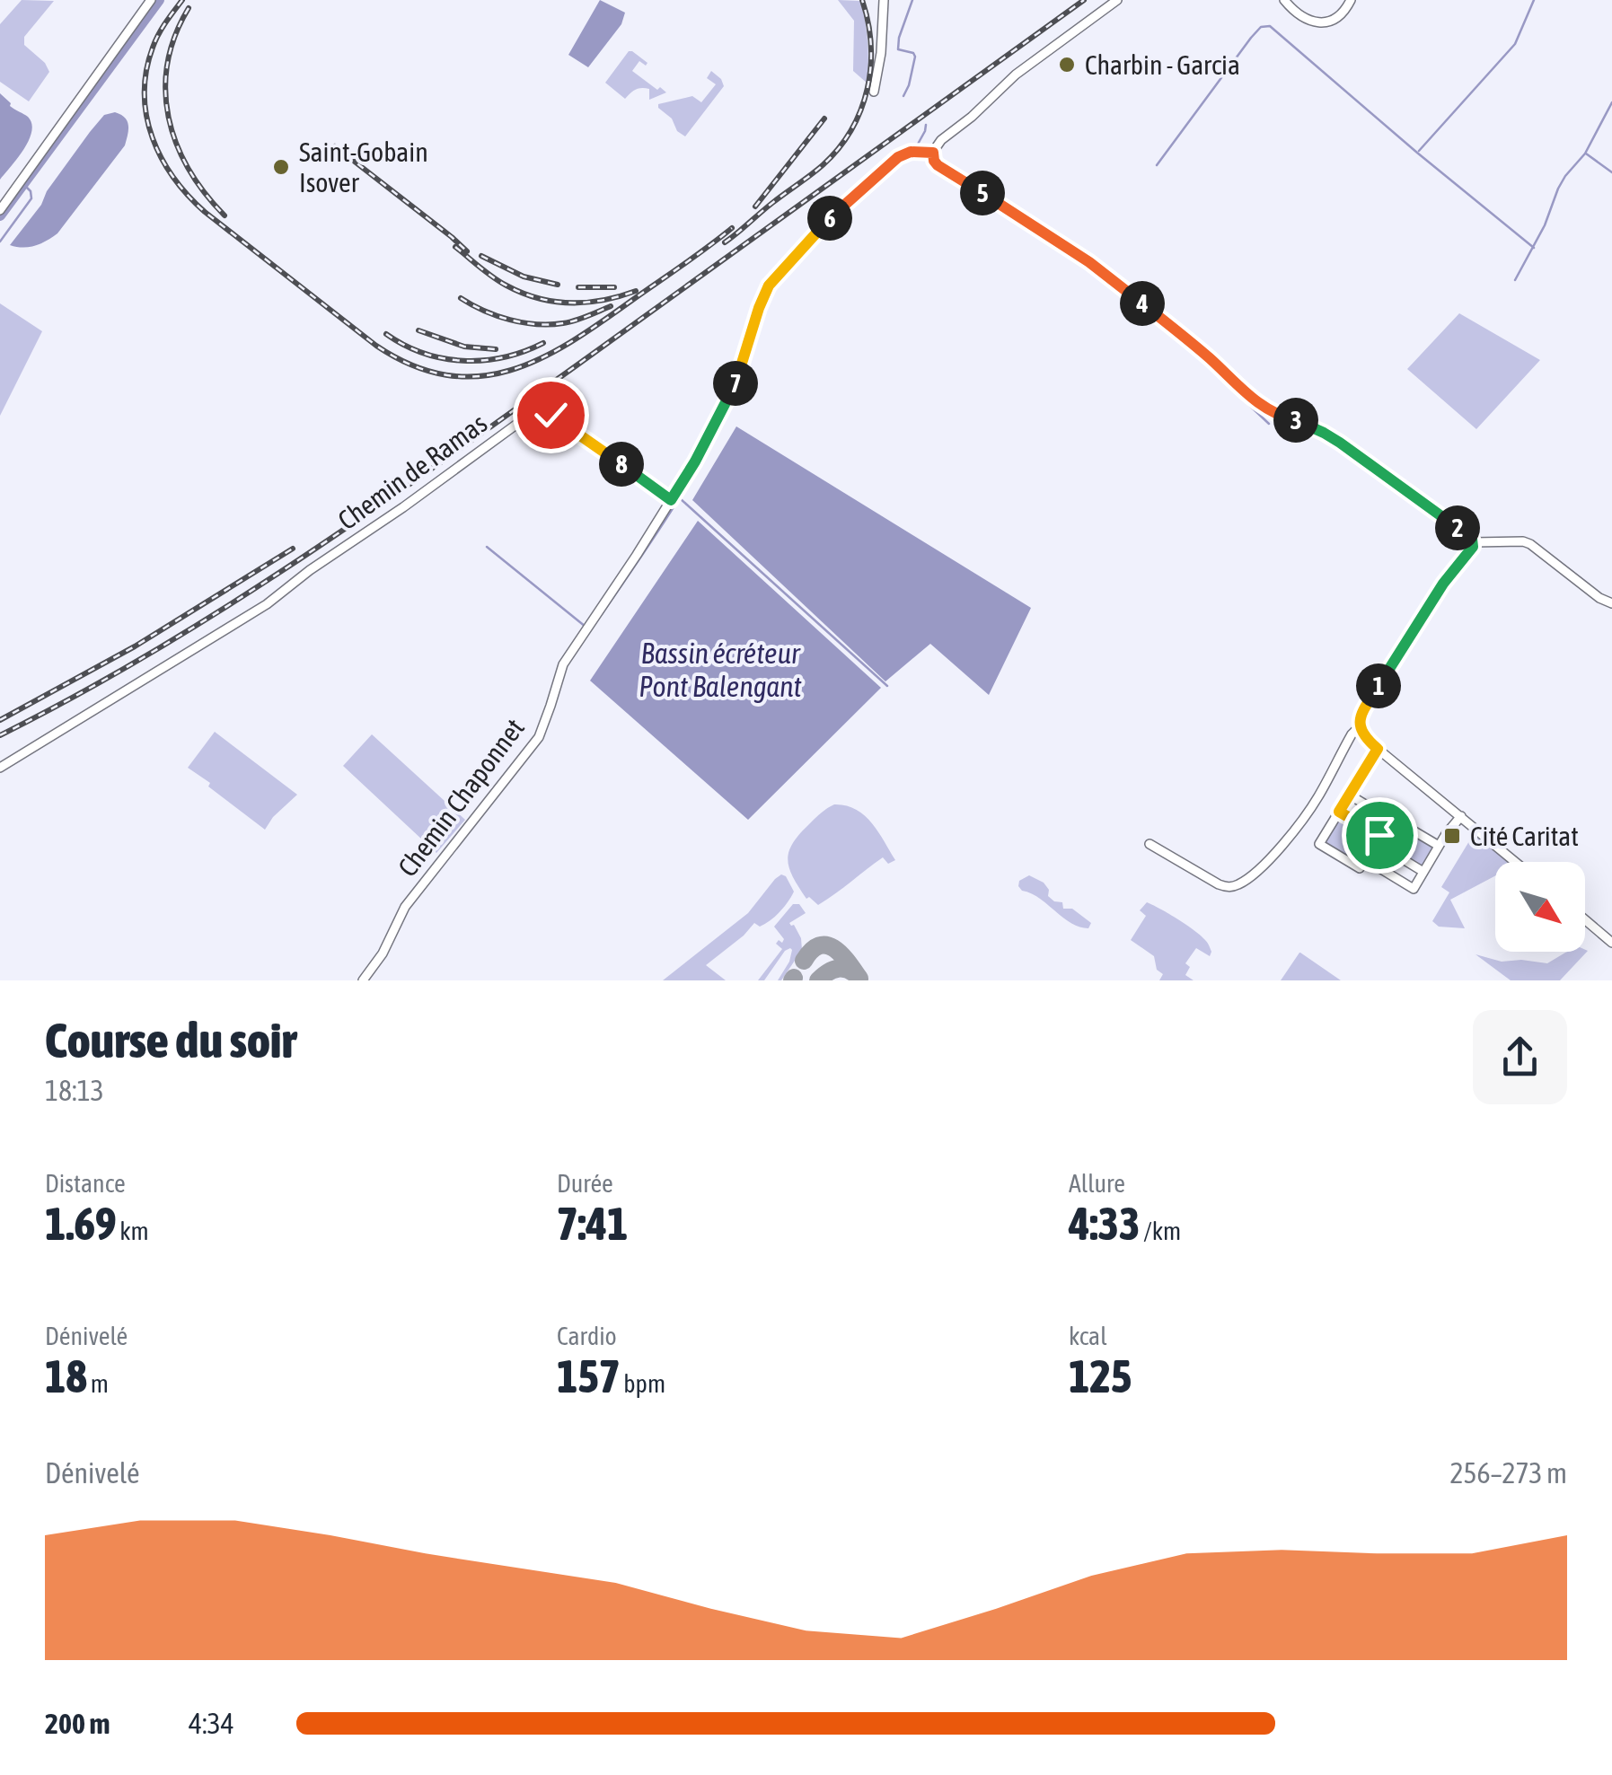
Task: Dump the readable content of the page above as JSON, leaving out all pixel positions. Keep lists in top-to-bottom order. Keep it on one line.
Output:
{"streets":{"street":["Chemin de Ramas","Chemin Chaponnet"]},"crossings":[["Chemin de Ramas","Chemin Chaponnet"]],"water":["Bassin écréteur Pont Balengant"],"places":{"other":["Charbin - Garcia","Saint-Gobain Isover"],"transit":["Cité Caritat"]},"north":"bottom right","page":{"pins":["5","6","4","7","3","8","2","1"],"heading":["Course du soir","18:13"],"stats":[["Distance","1.69 km"],["Durée","7:41"],["Allure","4:33 /km"],["Dénivelé","18 m"],["Cardio","157 bpm"],["kcal","125"]],"chart":["Dénivelé","256–273 m"],"list":[{"name":"200 m","note":"4:34"}]}}
